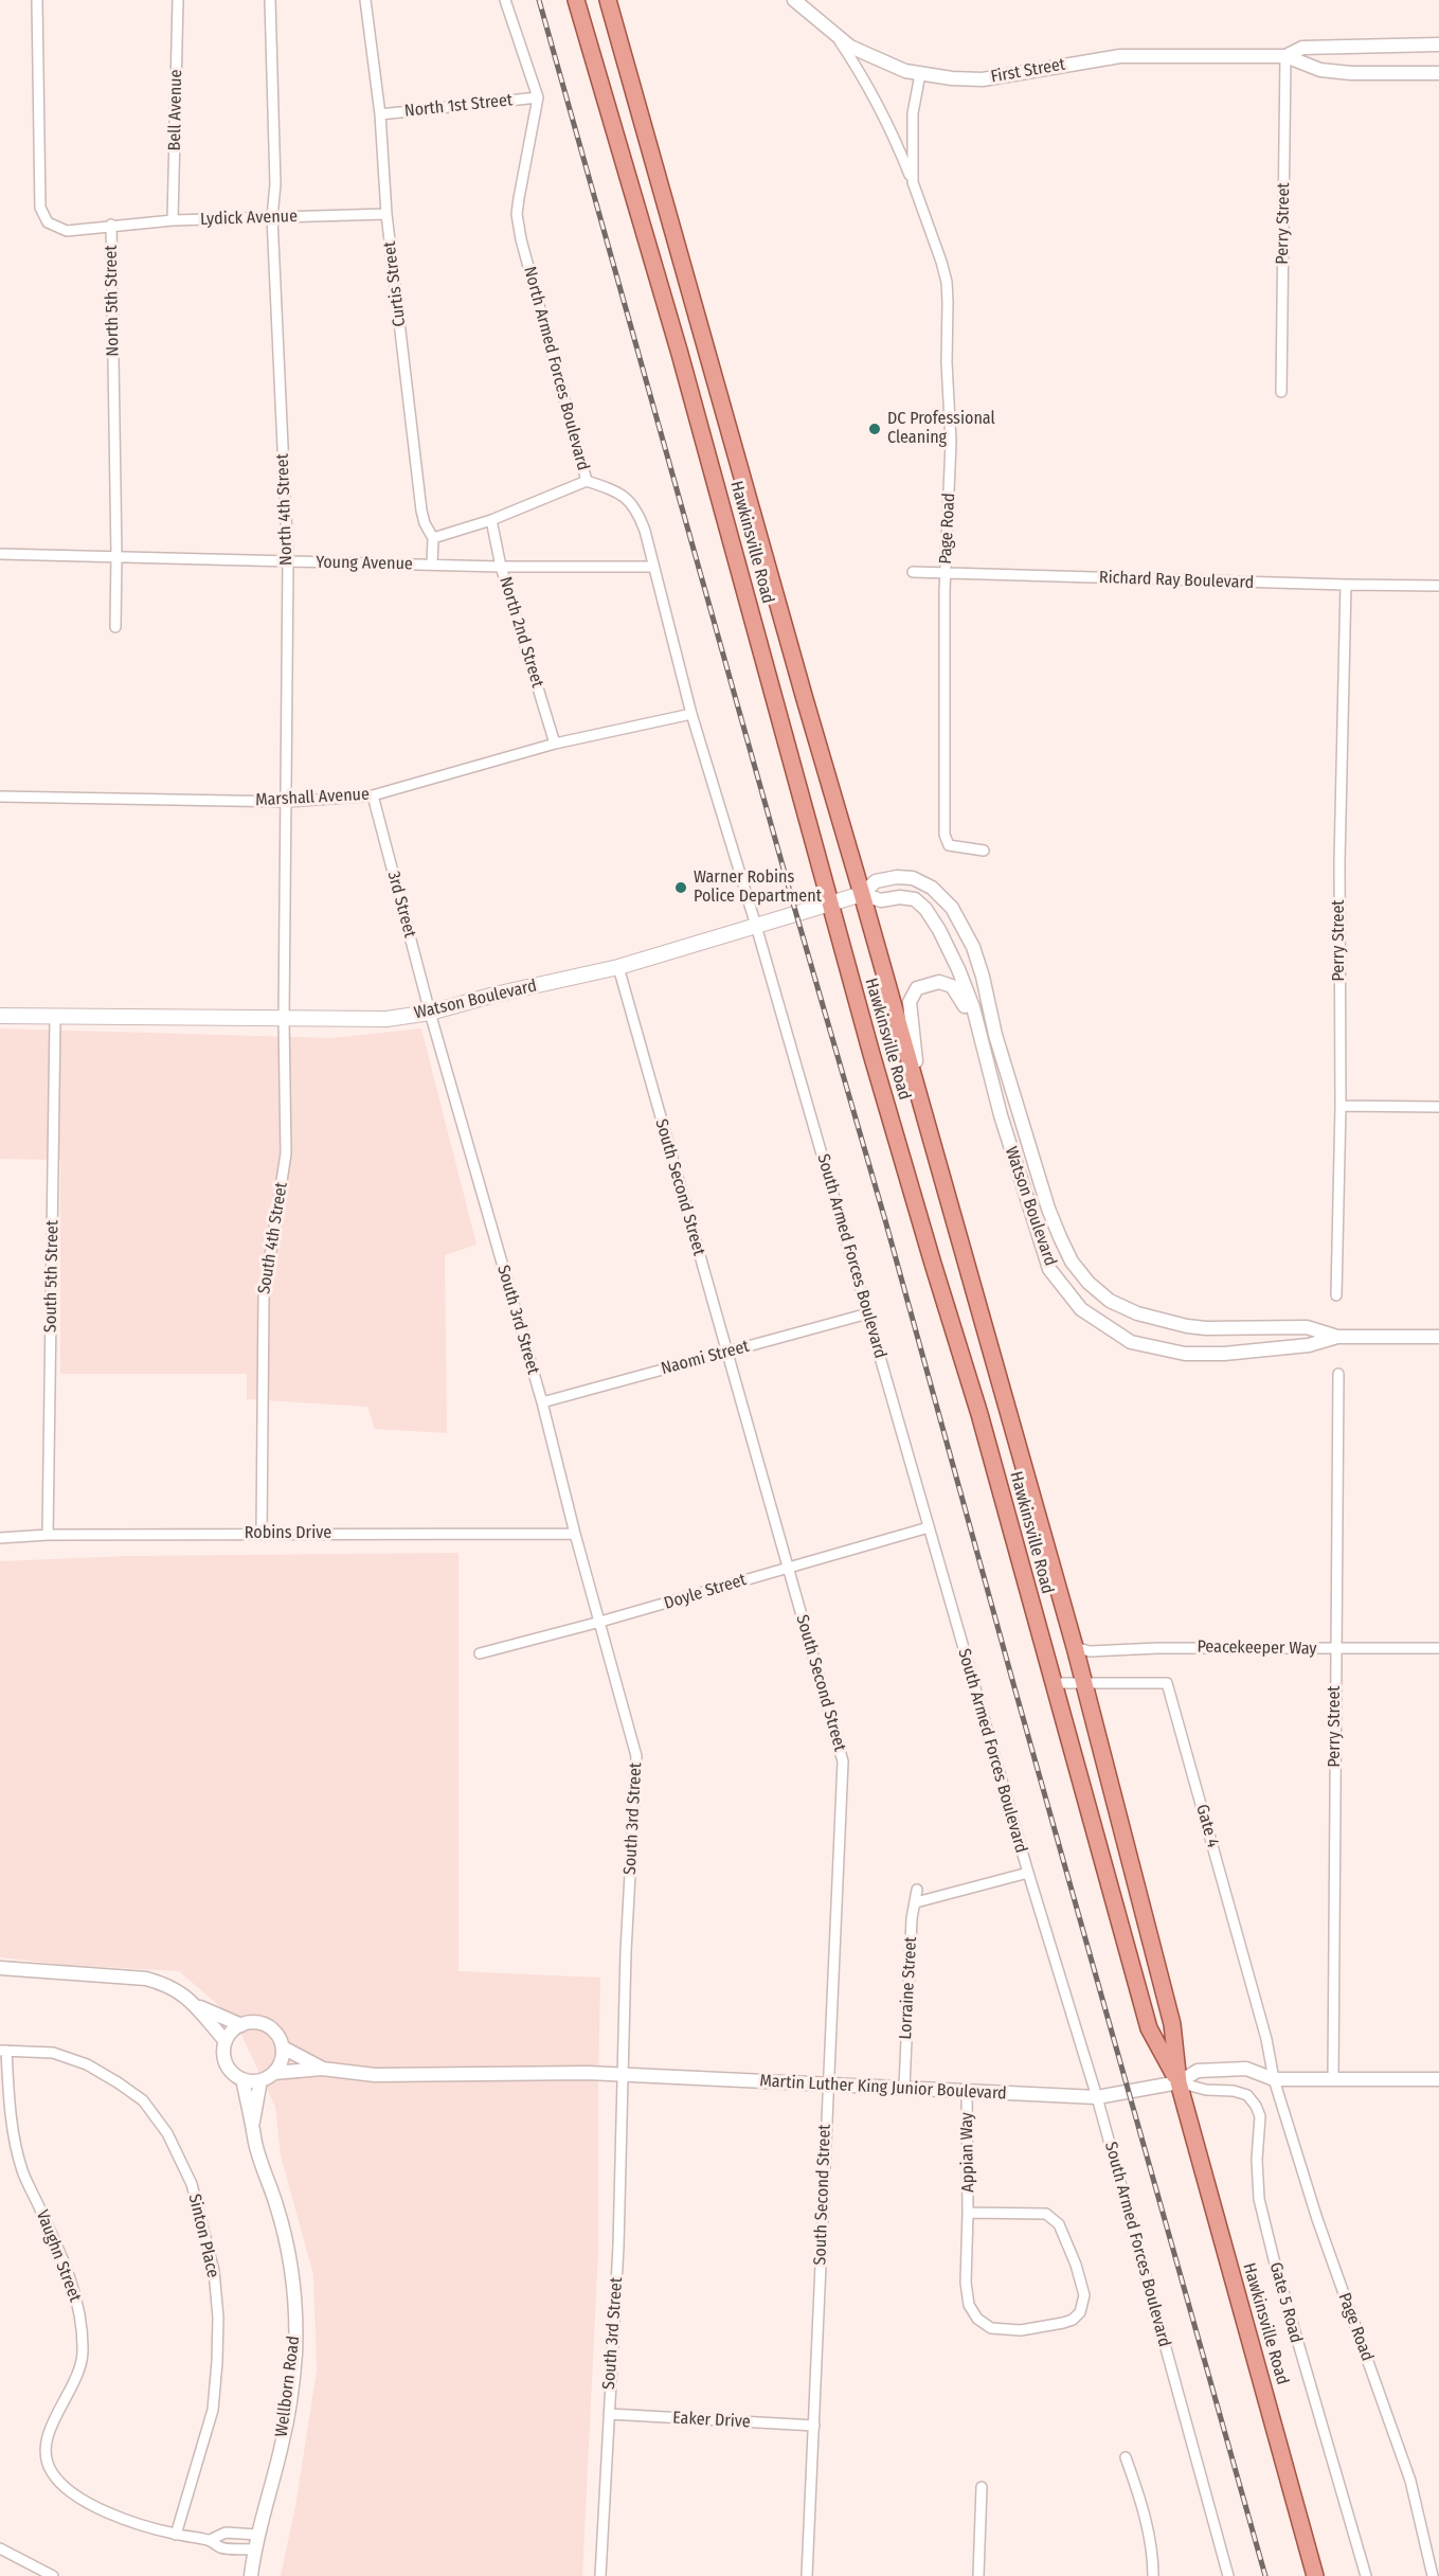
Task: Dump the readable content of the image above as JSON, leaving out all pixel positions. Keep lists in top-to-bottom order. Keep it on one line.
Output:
{"streets":{"main road":["Hawkinsville Road","Watson Boulevard"],"street":["First Street","North 1st Street","Bell Avenue","Lydick Avenue","Perry Street","Curtis Street","North 5th Street","North Armed Forces Boulevard","North 4th Street","Page Road","Young Avenue","Richard Ray Boulevard","North 2nd Street","Marshall Avenue","3rd Street","South Second Street","South 4th Street","South Armed Forces Boulevard","South 5th Street","South 3rd Street","Naomi Street","Robins Drive","Doyle Street","Peacekeeper Way","Gate 4","Lorraine Street","Martin Luther King Junior Boulevard","Appian Way","Sinton Place","Vaughn Street","Gate 5 Road","Wellborn Road","Eaker Drive"]},"crossings":[["First Street","Perry Street"],["First Street","Page Road"],["North 1st Street","Curtis Street"],["North 1st Street","North Armed Forces Boulevard"],["Bell Avenue","Lydick Avenue"],["Lydick Avenue","Curtis Street"],["Lydick Avenue","North 5th Street"],["Lydick Avenue","North 4th Street"],["Perry Street","Richard Ray Boulevard"],["Perry Street","Peacekeeper Way"],["Perry Street","Martin Luther King Junior Boulevard"],["Curtis Street","Young Avenue"],["North 5th Street","Young Avenue"],["North Armed Forces Boulevard","Young Avenue"],["North Armed Forces Boulevard","Marshall Avenue"],["North Armed Forces Boulevard","Watson Boulevard"],["North Armed Forces Boulevard","South Armed Forces Boulevard"],["North 4th Street","Young Avenue"],["North 4th Street","Marshall Avenue"],["North 4th Street","Watson Boulevard"],["North 4th Street","South 4th Street"],["Page Road","Richard Ray Boulevard"],["Page Road","Gate 4"],["Page Road","Martin Luther King Junior Boulevard"],["Hawkinsville Road","Watson Boulevard"],["Hawkinsville Road","Peacekeeper Way"],["Hawkinsville Road","Gate 4"],["Hawkinsville Road","Martin Luther King Junior Boulevard"],["Hawkinsville Road","Gate 5 Road"],["Young Avenue","North 2nd Street"],["North 2nd Street","Marshall Avenue"],["Marshall Avenue","3rd Street"],["3rd Street","Watson Boulevard"],["3rd Street","South 3rd Street"],["Watson Boulevard","South Second Street"],["Watson Boulevard","South 4th Street"],["Watson Boulevard","South Armed Forces Boulevard"],["Watson Boulevard","South 5th Street"],["Watson Boulevard","South 3rd Street"],["South Second Street","Naomi Street"],["South Second Street","Doyle Street"],["South Second Street","Martin Luther King Junior Boulevard"],["South Second Street","Eaker Drive"],["South 4th Street","Robins Drive"],["South Armed Forces Boulevard","Naomi Street"],["South Armed Forces Boulevard","Doyle Street"],["South Armed Forces Boulevard","Martin Luther King Junior Boulevard"],["South 5th Street","Robins Drive"],["South 3rd Street","Naomi Street"],["South 3rd Street","Robins Drive"],["South 3rd Street","Doyle Street"],["South 3rd Street","Martin Luther King Junior Boulevard"],["South 3rd Street","Eaker Drive"],["Gate 4","Martin Luther King Junior Boulevard"],["Lorraine Street","Martin Luther King Junior Boulevard"],["Martin Luther King Junior Boulevard","Appian Way"],["Martin Luther King Junior Boulevard","Gate 5 Road"],["Sinton Place","Vaughn Street"],["Vaughn Street","Wellborn Road"]],"places":["DC Professional Cleaning","Warner Robins Police Department"]}
